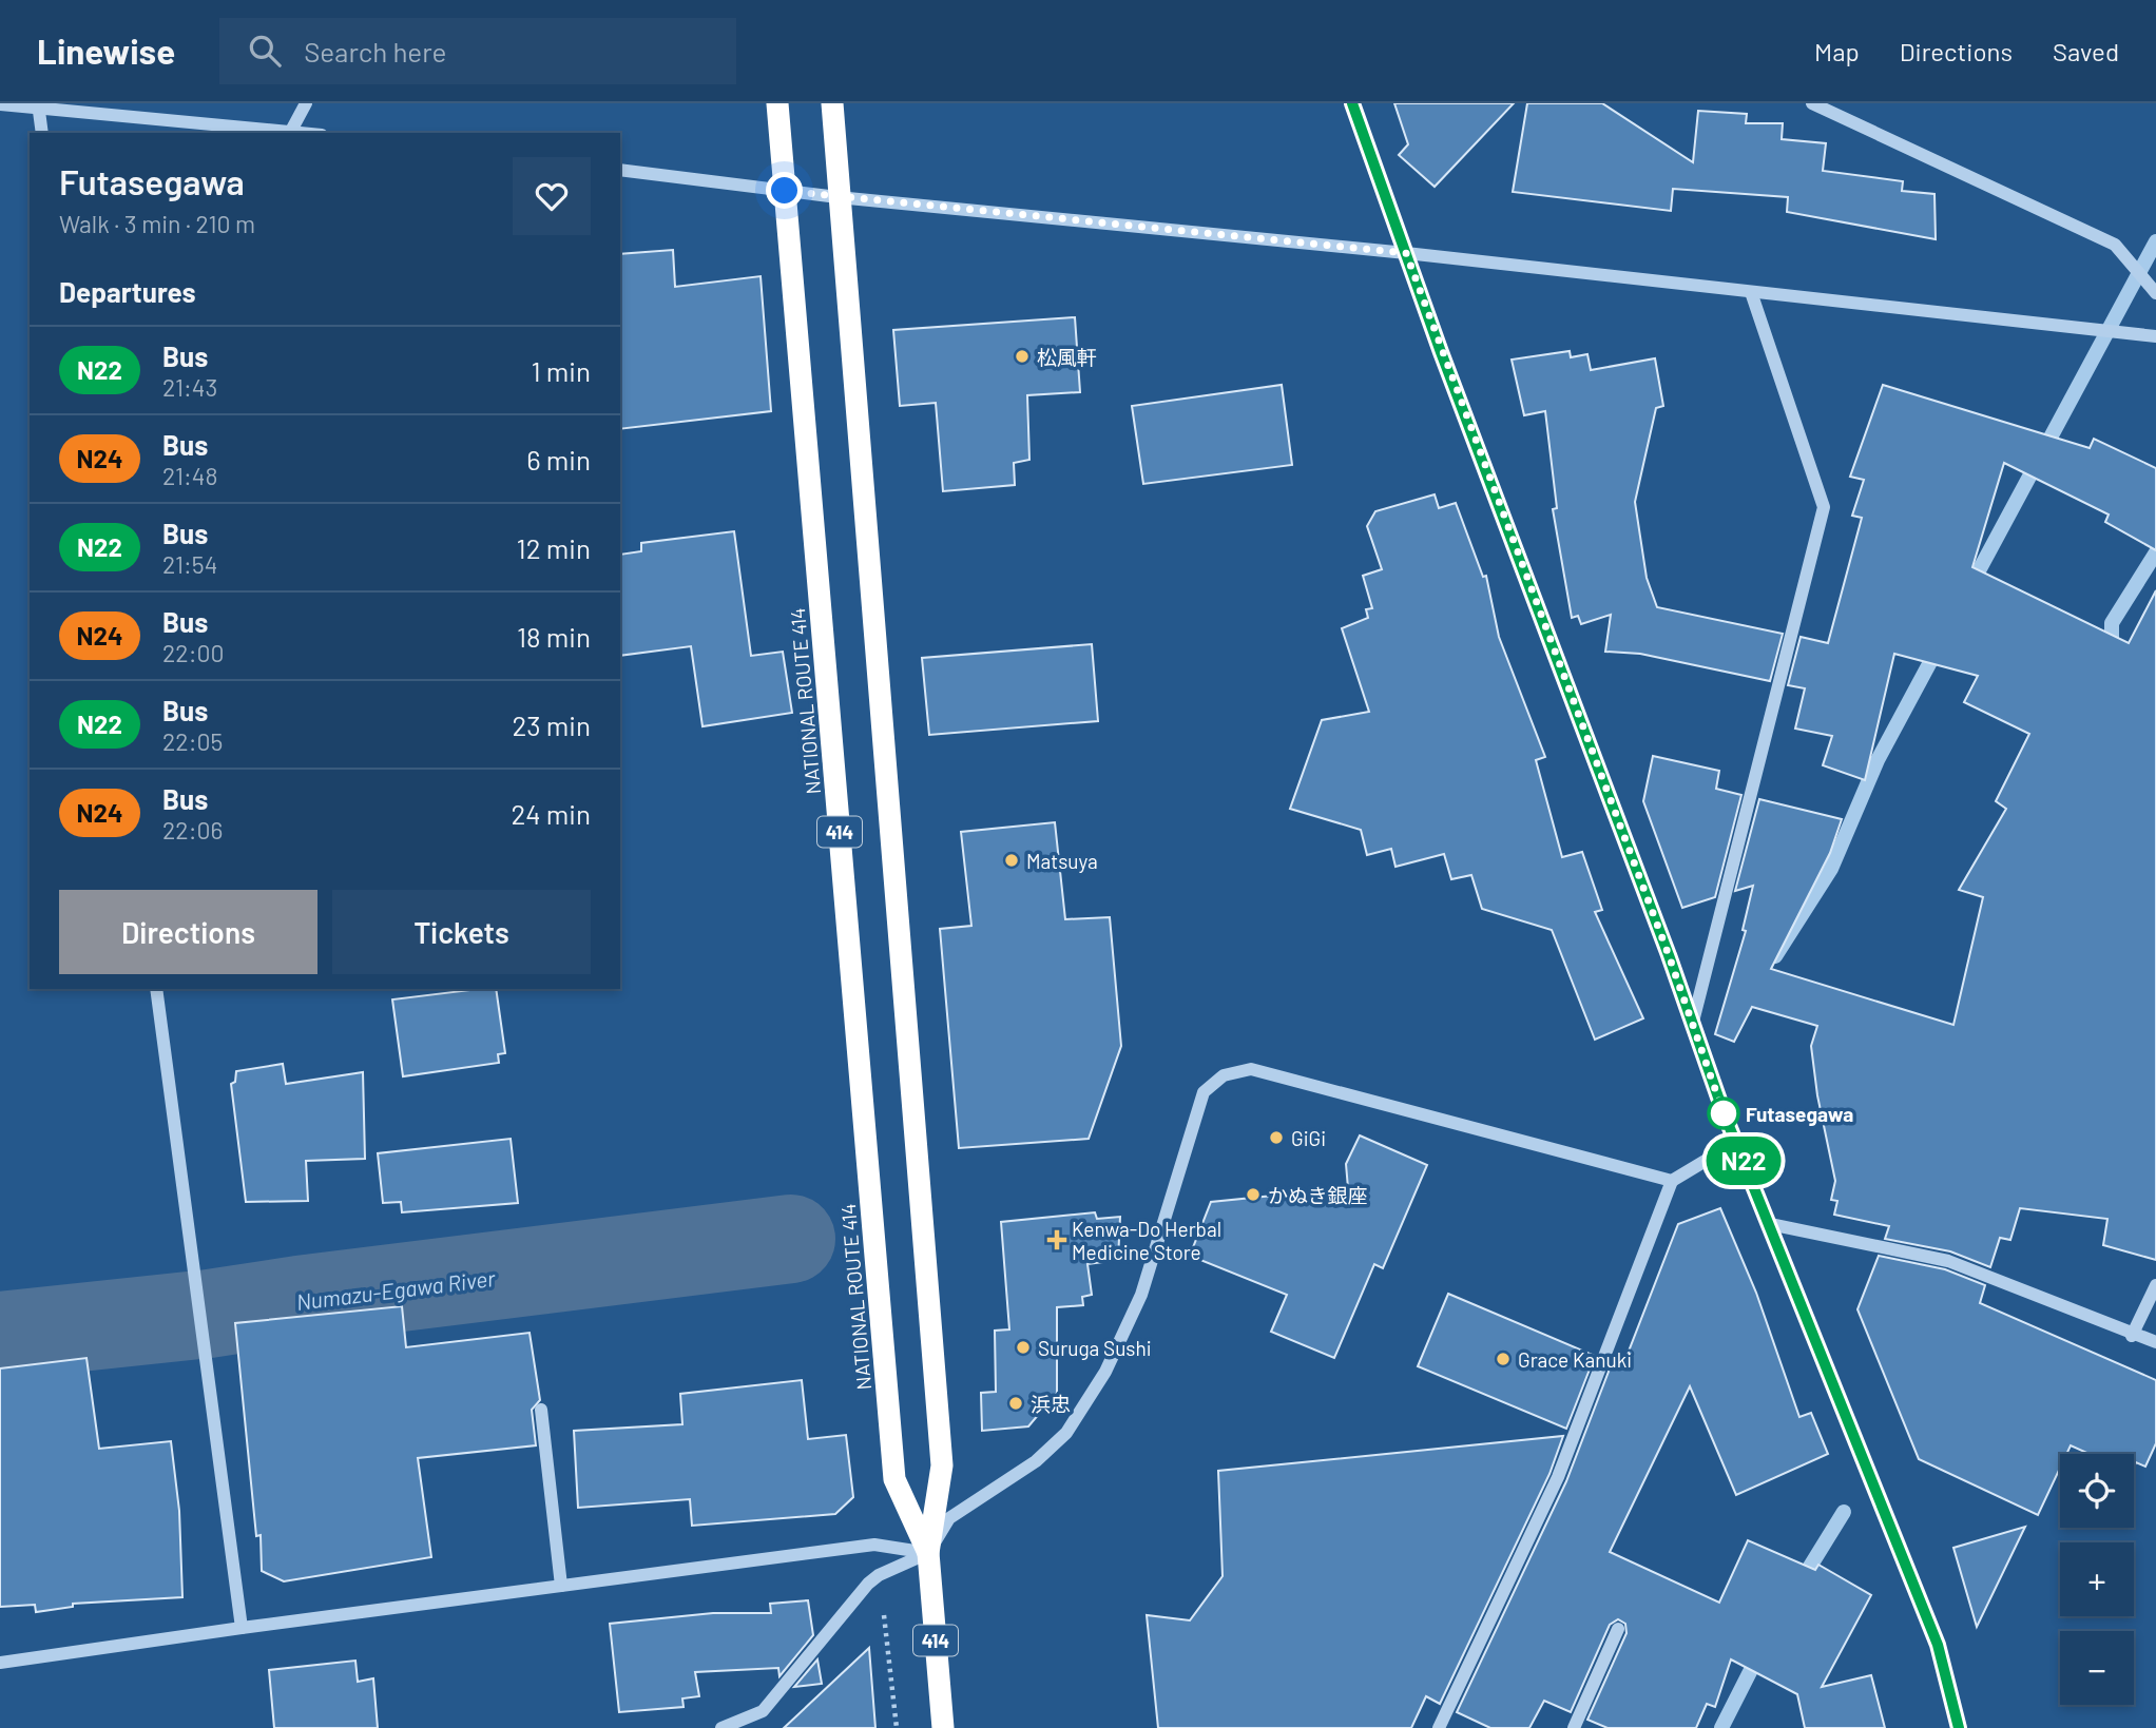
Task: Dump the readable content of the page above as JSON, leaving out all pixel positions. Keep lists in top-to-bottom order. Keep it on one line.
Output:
{"streets":{"highway":["NATIONAL ROUTE 414","414"]},"water":["Numazu-Egawa River"],"places":{"other":["松風軒","Matsuya","Futasegawa","GiGi","かぬき銀座","Suruga Sushi","Grace Kanuki","浜忠"],"health":["Kenwa-Do Herbal Medicine Store"]},"lines":["bus line N22"],"page":{"header":"Linewise","search":"Search here","nav":["Map","Directions","Saved"],"on_map":"N22","heading":[["Futasegawa","Walk · 3 min · 210 m"],"Departures"],"list":[{"mark":"N22","name":"Bus","note":"21:43","value":"1 min"},{"mark":"N24","name":"Bus","note":"21:48","value":"6 min"},{"mark":"N22","name":"Bus","note":"21:54","value":"12 min"},{"mark":"N24","name":"Bus","note":"22:00","value":"18 min"},{"mark":"N22","name":"Bus","note":"22:05","value":"23 min"},{"mark":"N24","name":"Bus","note":"22:06","value":"24 min"}],"buttons":["Directions","Tickets"],"map_buttons":["+","−"]}}
